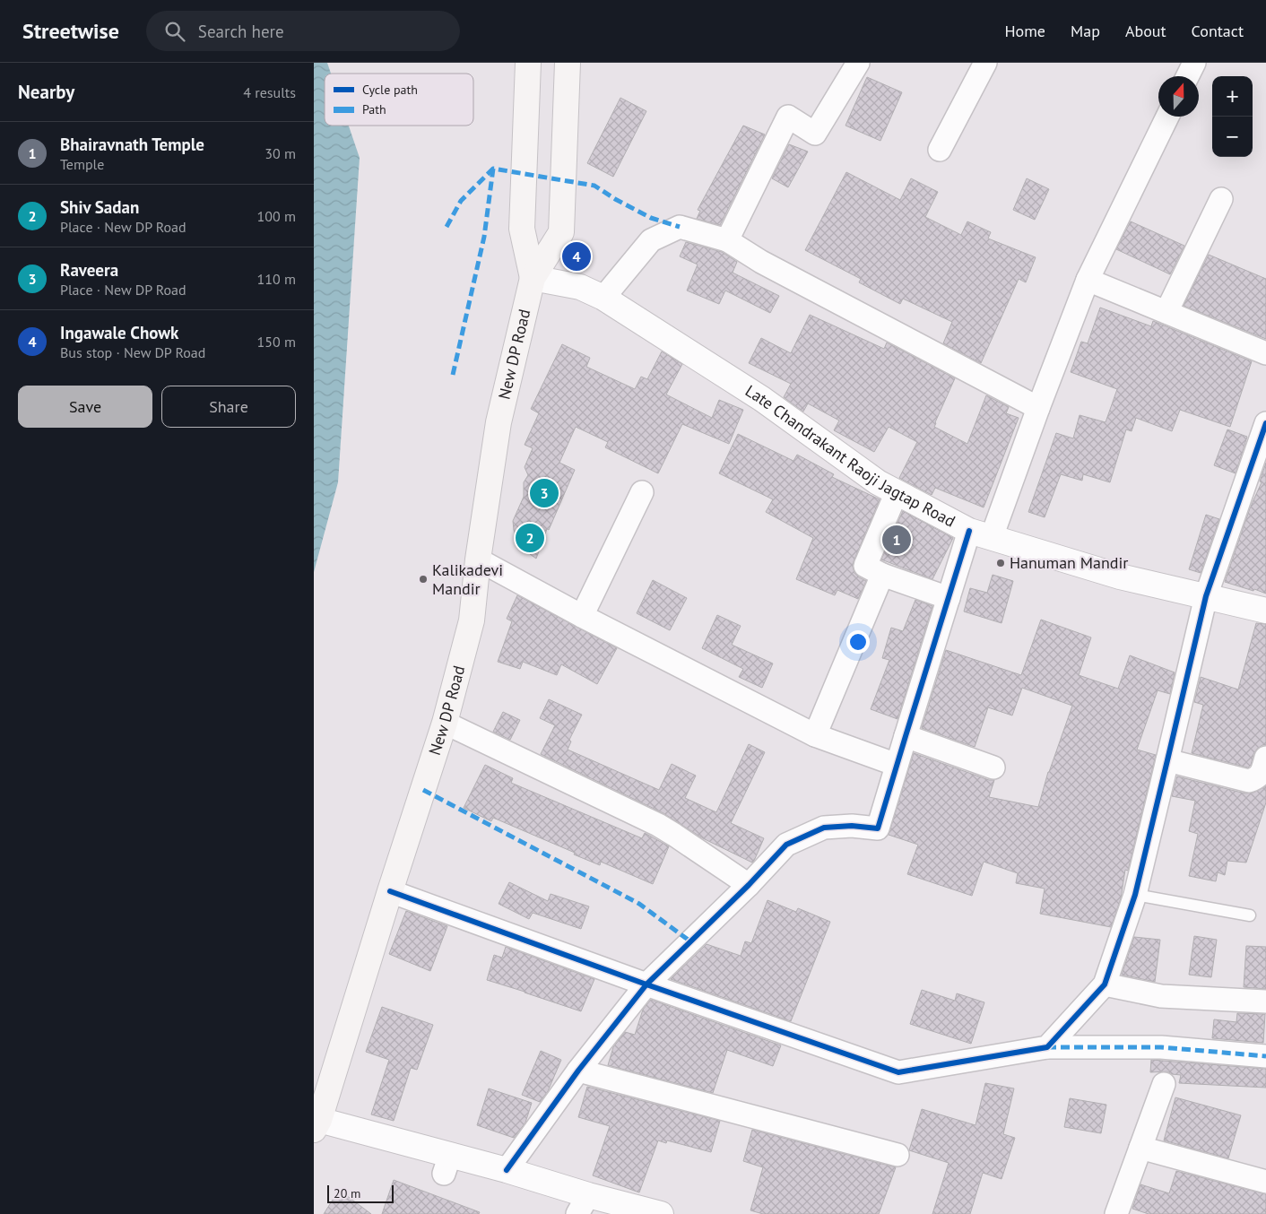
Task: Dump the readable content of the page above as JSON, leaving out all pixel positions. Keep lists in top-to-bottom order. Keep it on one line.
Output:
{"streets":{"main road":["New DP Road"],"street":["Late Chandrakant Raoji Jagtap Road"]},"crossings":[["New DP Road","Late Chandrakant Raoji Jagtap Road"]],"places":["Hanuman Mandir","Kalikadevi Mandir"],"legend":["Cycle path","Path"],"scale_bar":"20 m","north":"top","page":{"header":"Streetwise","search":"Search here","nav":["Home","Map","About","Contact"],"heading":["Nearby","4 results"],"map_buttons":["+","−"],"list":[{"mark":"1","name":"Bhairavnath Temple","note":"Temple","value":"30 m"},{"mark":"2","name":"Shiv Sadan","note":"Place · New DP Road","value":"100 m"},{"mark":"3","name":"Raveera","note":"Place · New DP Road","value":"110 m"},{"mark":"4","name":"Ingawale Chowk","note":"Bus stop · New DP Road","value":"150 m"}],"pins":["4","3","2","1"],"buttons":["Save","Share"],"scale":"20 m"}}
